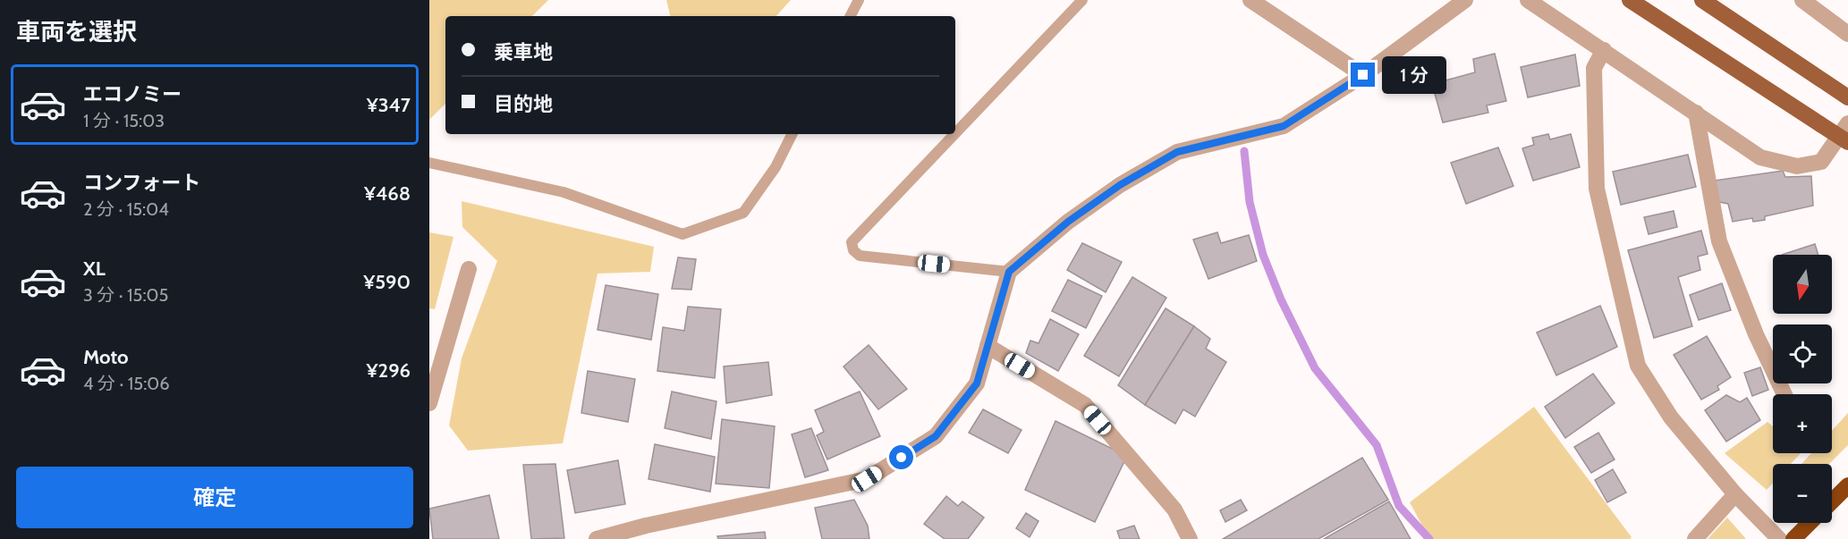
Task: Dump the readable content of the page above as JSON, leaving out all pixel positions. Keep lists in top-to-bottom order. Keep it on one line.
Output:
{"north":"bottom","page":{"heading":"車両を選択","banner":["乗車地","目的地"],"bubble":"1 分","list":[{"name":"エコノミー","note":"1 分 · 15:03","value":"¥347"},{"name":"コンフォート","note":"2 分 · 15:04","value":"¥468"},{"name":"XL","note":"3 分 · 15:05","value":"¥590"},{"name":"Moto","note":"4 分 · 15:06","value":"¥296"}],"map_buttons":["+","−"],"buttons":"確定"}}
